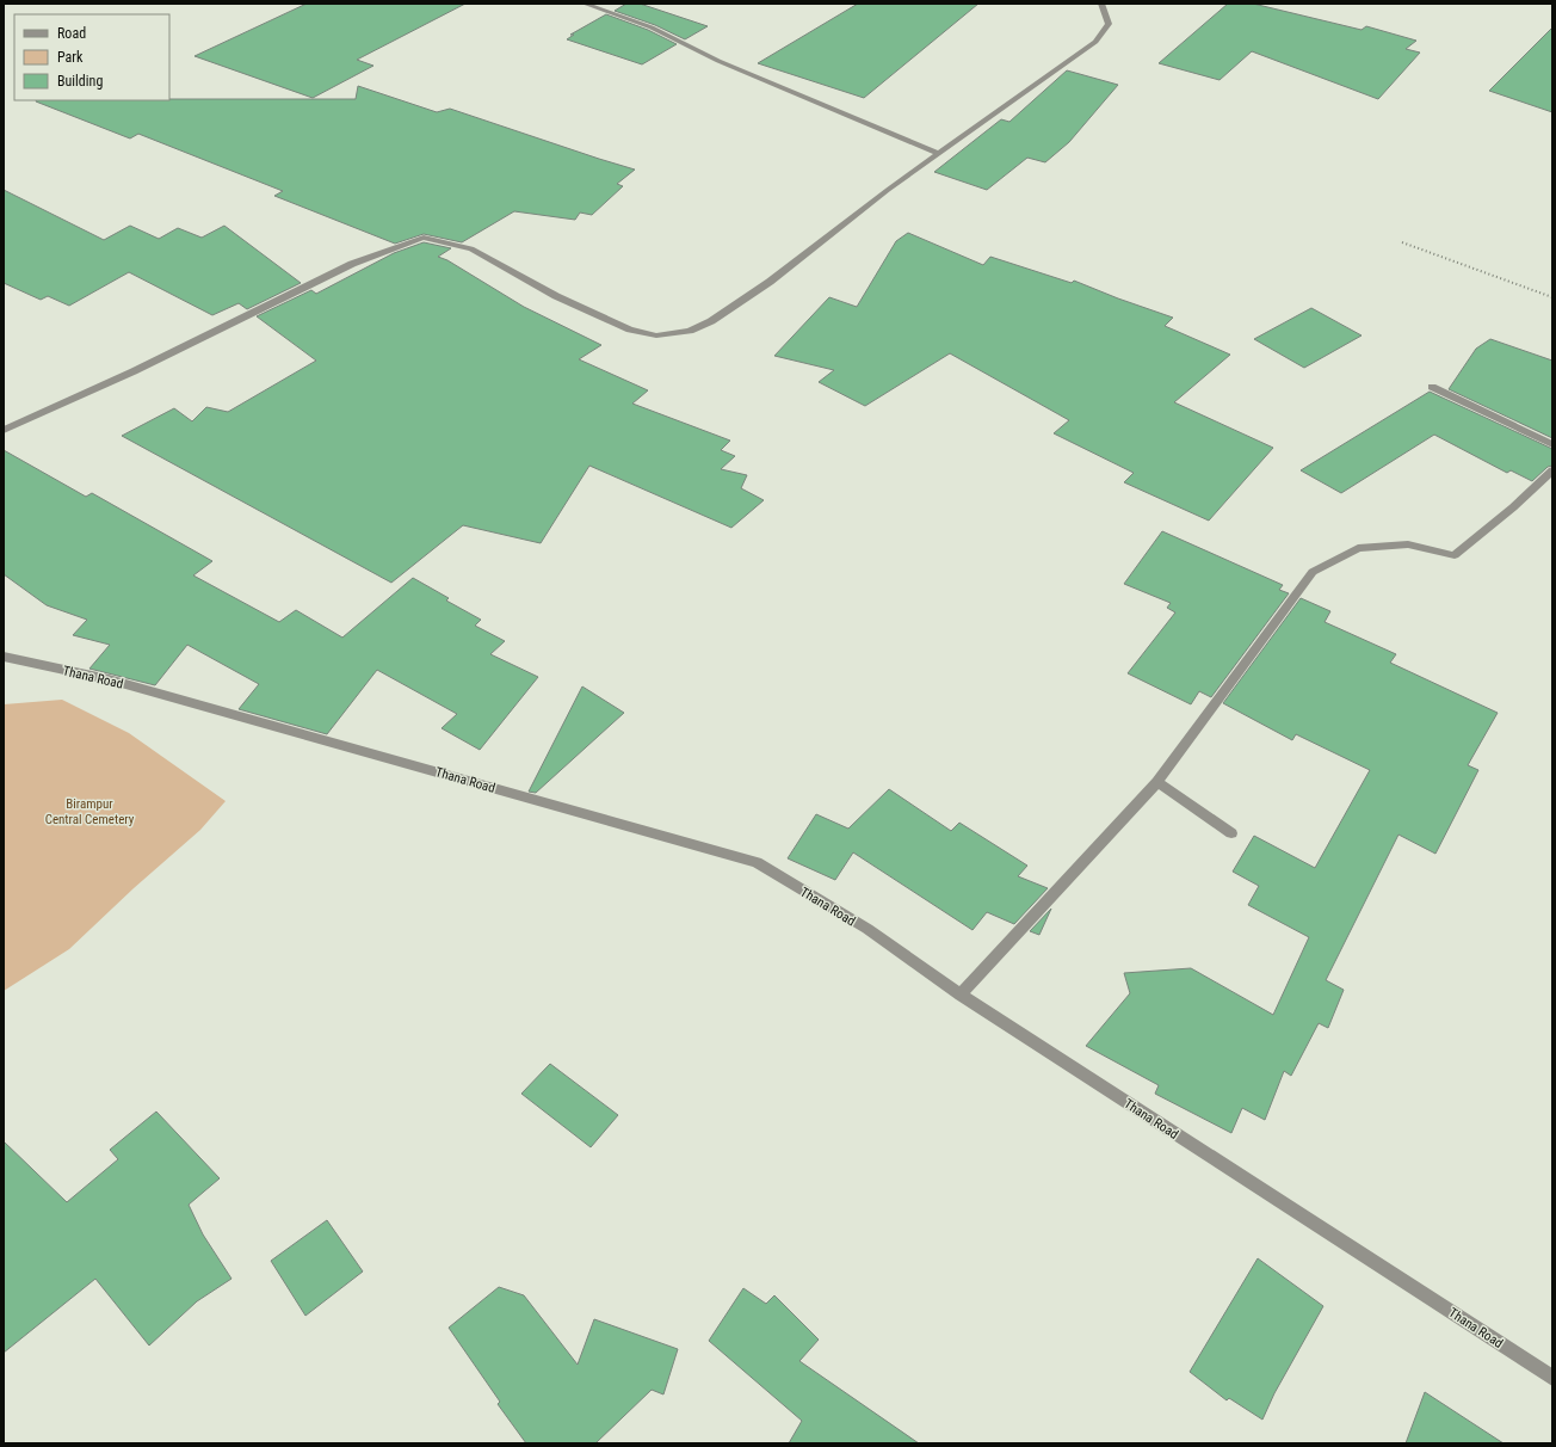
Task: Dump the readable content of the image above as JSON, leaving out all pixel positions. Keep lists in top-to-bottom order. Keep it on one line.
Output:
{"streets":{"street":["Thana Road"]},"parks":["Birampur Central Cemetery"],"legend":["Road","Park","Building"]}
